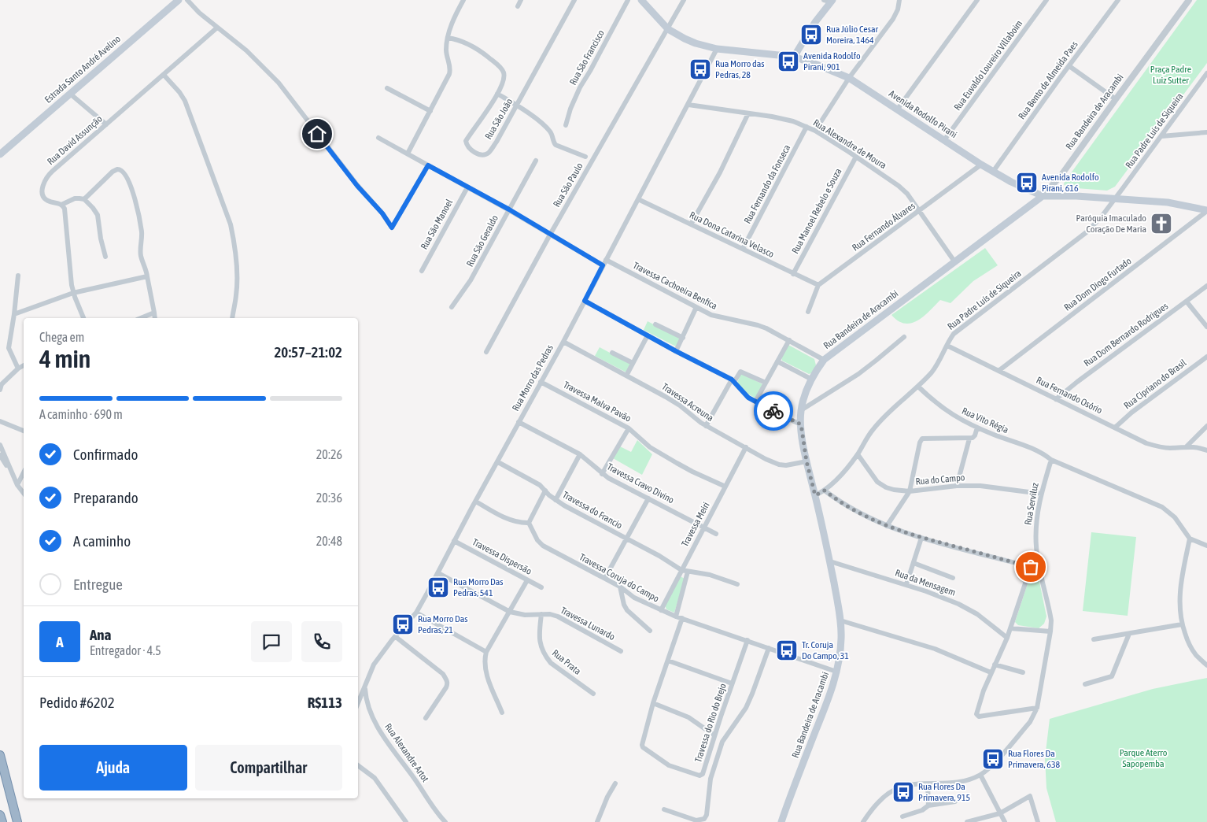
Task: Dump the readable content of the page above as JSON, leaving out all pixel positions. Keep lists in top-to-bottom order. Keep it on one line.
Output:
{"streets":{"main road":["Estrada Santo André Avelino","Rua Bandeira de Aracambi","Avenida Rodolfo Pirani"],"street":["Rua São Francisco","Rua Euvaldo Loureiro Villaboim","Rua Bento de Almeida Paes","Rua São João","Rua Padre Luis de Siqueira","Rua David Assunção","Rua Alexandre de Moura","Rua Fernando da Fonseca","Rua São Paulo","Rua Manoel Rebelo e Souza","Rua São Manoel","Rua Fernando Álvares","Rua Dona Catarina Velasco","Rua São Geraldo","Rua Dom Diogo Furtado","Travessa Cachoeira Benfica","Rua Padre Luís de Siqueira","Rua Dom Bernardo Rodrigues","Rua Morro das Pedras","Rua Cipriano do Brasil","Rua Fernando Osório","Travessa Malva Pavão","Travessa Acreuna","Rua Vito Régia","Rua do Campo","Travessa Cravo Divino","Rua Serviluz","Travessa do Francio","Travessa Meiri","Travessa Dispersão","Travessa Coruja do Campo","Rua da Mensagem","Travessa Lunardo","Rua Prata","Travessa do Rio do Brejo","Rua Alexandre Artot"]},"crossings":[["Rua Euvaldo Loureiro Villaboim","Avenida Rodolfo Pirani"],["Rua Bento de Almeida Paes","Avenida Rodolfo Pirani"],["Rua Bandeira de Aracambi","Avenida Rodolfo Pirani"],["Rua Bandeira de Aracambi","Rua Alexandre de Moura"],["Rua Bandeira de Aracambi","Travessa Cachoeira Benfica"],["Rua Bandeira de Aracambi","Rua Padre Luís de Siqueira"],["Rua Bandeira de Aracambi","Travessa Acreuna"],["Rua Bandeira de Aracambi","Travessa Coruja do Campo"],["Rua Bandeira de Aracambi","Rua da Mensagem"],["Avenida Rodolfo Pirani","Rua Padre Luis de Siqueira"],["Avenida Rodolfo Pirani","Rua São Paulo"],["Avenida Rodolfo Pirani","Rua Fernando Álvares"],["Avenida Rodolfo Pirani","Rua Dom Diogo Furtado"],["Avenida Rodolfo Pirani","Rua Padre Luís de Siqueira"],["Avenida Rodolfo Pirani","Rua Morro das Pedras"],["Rua Padre Luis de Siqueira","Rua Padre Luís de Siqueira"],["Rua Alexandre de Moura","Rua Fernando da Fonseca"],["Rua Alexandre de Moura","Rua Manoel Rebelo e Souza"],["Rua Alexandre de Moura","Rua Fernando Álvares"],["Rua Alexandre de Moura","Rua Morro das Pedras"],["Rua Fernando da Fonseca","Rua Dona Catarina Velasco"],["Rua Manoel Rebelo e Souza","Rua Dona Catarina Velasco"],["Rua Fernando Álvares","Rua Dona Catarina Velasco"],["Rua Dona Catarina Velasco","Rua Morro das Pedras"],["Rua Dom Diogo Furtado","Rua Fernando Osório"],["Travessa Cachoeira Benfica","Rua Morro das Pedras"],["Rua Padre Luís de Siqueira","Rua Fernando Osório"],["Rua Padre Luís de Siqueira","Rua Vito Régia"],["Rua Padre Luís de Siqueira","Rua do Campo"],["Rua Dom Bernardo Rodrigues","Rua Fernando Osório"],["Rua Morro das Pedras","Travessa Malva Pavão"],["Rua Morro das Pedras","Travessa Acreuna"],["Rua Morro das Pedras","Travessa Cravo Divino"],["Rua Morro das Pedras","Travessa do Francio"],["Rua Morro das Pedras","Travessa Dispersão"],["Rua Morro das Pedras","Travessa Lunardo"],["Rua Morro das Pedras","Rua Alexandre Artot"],["Rua Cipriano do Brasil","Rua Fernando Osório"],["Travessa Malva Pavão","Travessa Meiri"],["Travessa Acreuna","Travessa Meiri"],["Rua Vito Régia","Rua Serviluz"],["Rua do Campo","Rua Serviluz"],["Travessa Cravo Divino","Travessa Meiri"],["Travessa do Francio","Travessa Meiri"],["Travessa Meiri","Travessa Coruja do Campo"],["Travessa Coruja do Campo","Travessa do Rio do Brejo"],["Travessa Lunardo","Rua Prata"]],"parks":["Praça Padre Luiz Sutter","Parque Aterro Sapopemba"],"places":{"bus stop":["Rua Júlio Cesar Moreira, 1464","Avenida Rodolfo Pirani, 901","Rua Morro das Pedras, 28","Avenida Rodolfo Pirani, 616","Rua Morro Das Pedras, 541","Rua Morro Das Pedras, 21","Tr. Coruja Do Campo, 31","Rua Flores Da Primavera, 638","Rua Flores Da Primavera, 915"],"church":["Paróquia Imaculado Coração De Maria"]},"page":{"heading":["4 min","Chega em","20:57–21:02"],"panel":["Ana","Entregador · 4.5","Pedido #6202","R$113"],"bar":"A caminho · 690 m","list":[["Confirmado","20:26"],["Preparando","20:36"],["A caminho","20:48"],"Entregue"],"round":"A","buttons":["Ajuda","Compartilhar"]}}
